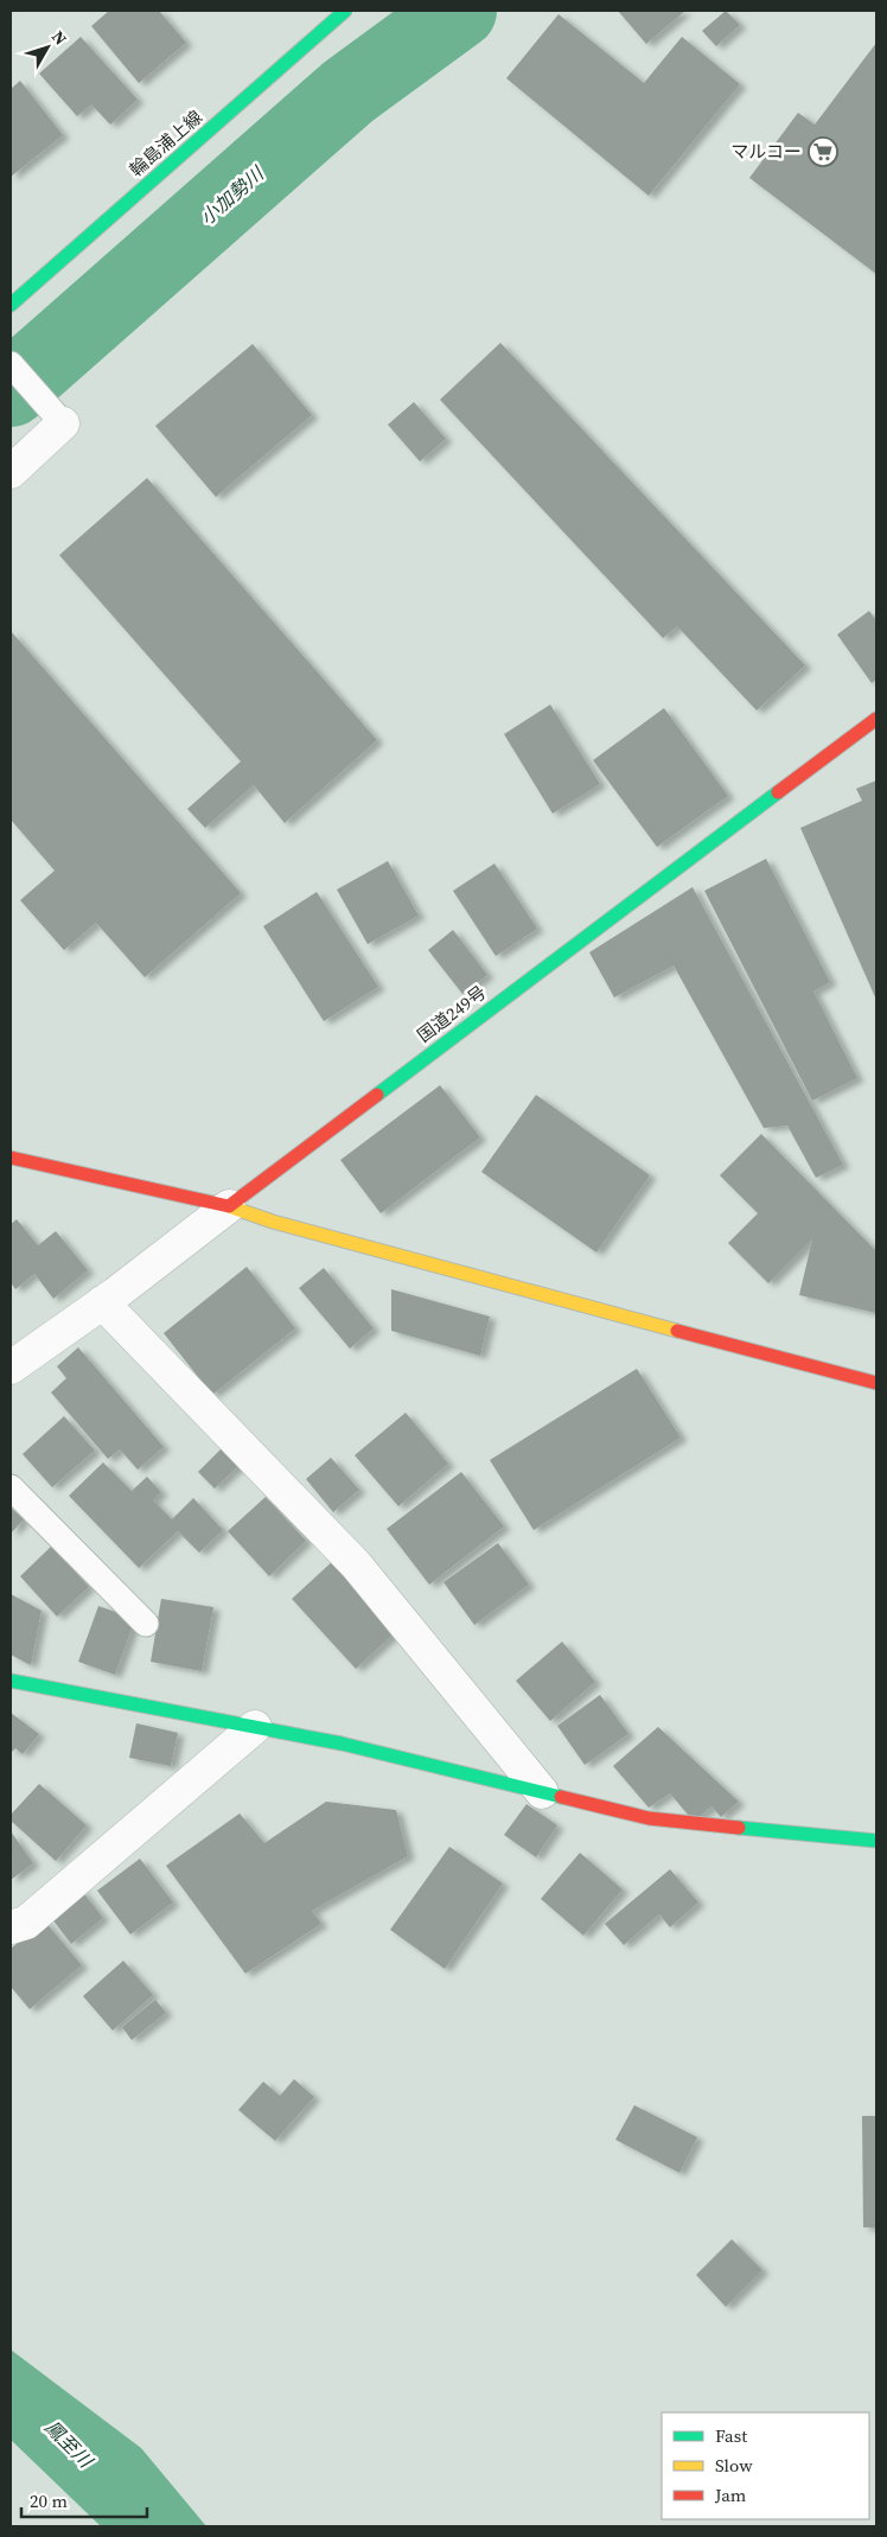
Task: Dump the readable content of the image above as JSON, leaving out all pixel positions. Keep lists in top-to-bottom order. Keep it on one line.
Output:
{"streets":{"main road":["輪島浦上線","国道249号"]},"water":["小加勢川","鳳至川"],"places":{"supermarket":["マルコー"]},"legend":["Fast","Slow","Jam"],"scale_bar":"20 m","north":"top right"}
